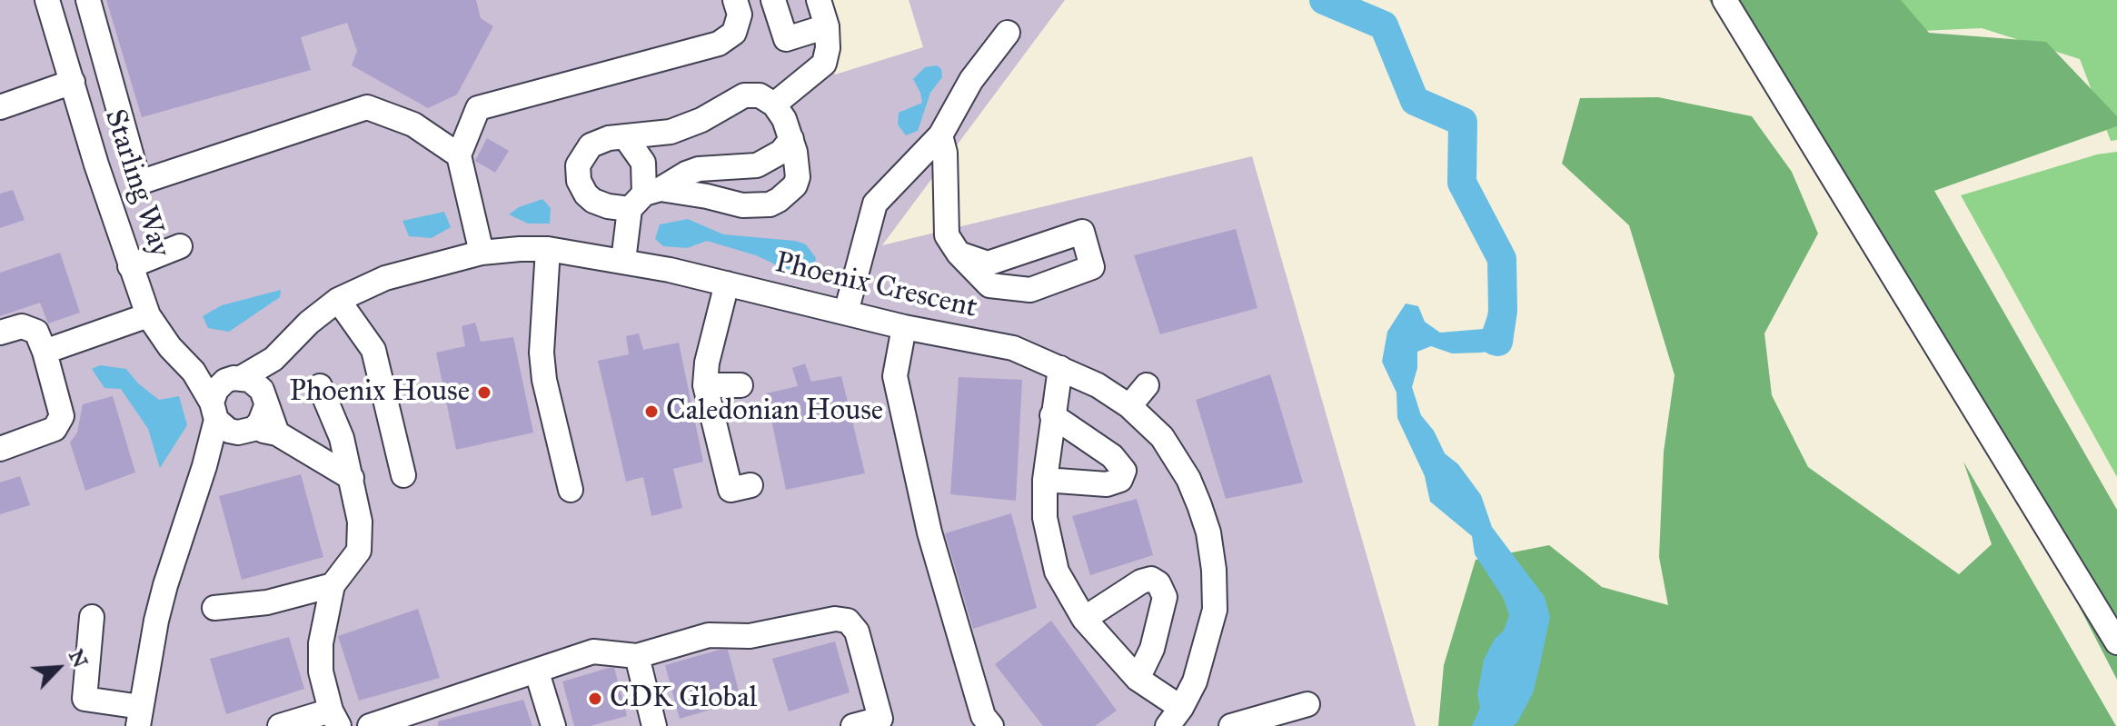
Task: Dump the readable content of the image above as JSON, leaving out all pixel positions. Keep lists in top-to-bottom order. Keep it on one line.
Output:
{"streets":{"street":["Starling Way","Phoenix Crescent"]},"crossings":[["Starling Way","Phoenix Crescent"]],"places":["Phoenix House","Caledonian House","CDK Global"],"north":"top right"}
